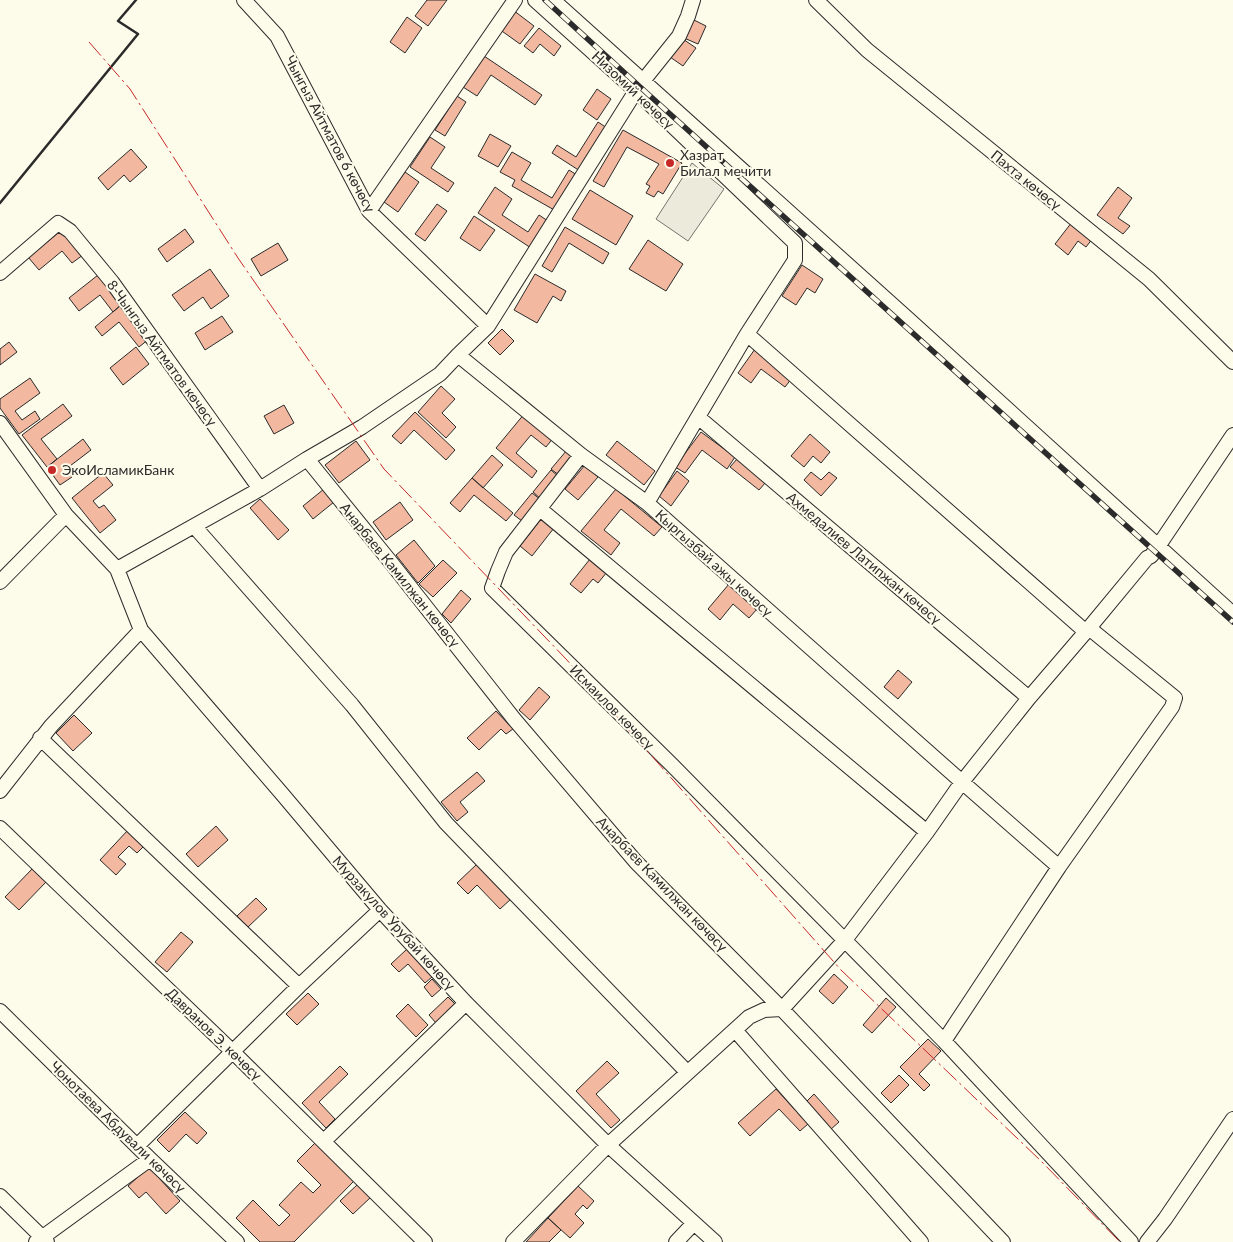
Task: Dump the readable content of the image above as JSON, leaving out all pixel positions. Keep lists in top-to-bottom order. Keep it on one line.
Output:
{"streets":{"street":["Низомий көчөсү","Чынгыз Айтматов 6 көчөсү","Пахта көчөсү","8-Чынгыз Айтматов көчөсү","Ахмедалиев Латипжан көчөсү","Кыргызбай ажы көчөсү","Анарбаев Камилжан көчөсү","Исмаилов көчөсү","Мурзакулов Урубай көчөсү","Давранов Э. көчөсү","Чонотаева Абдували көчөсү"]},"crossings":[["Кыргызбай ажы көчөсү","Исмаилов көчөсү"]],"places":["Хазрат Билал мечити","ЭкоИсламикБанк"]}
